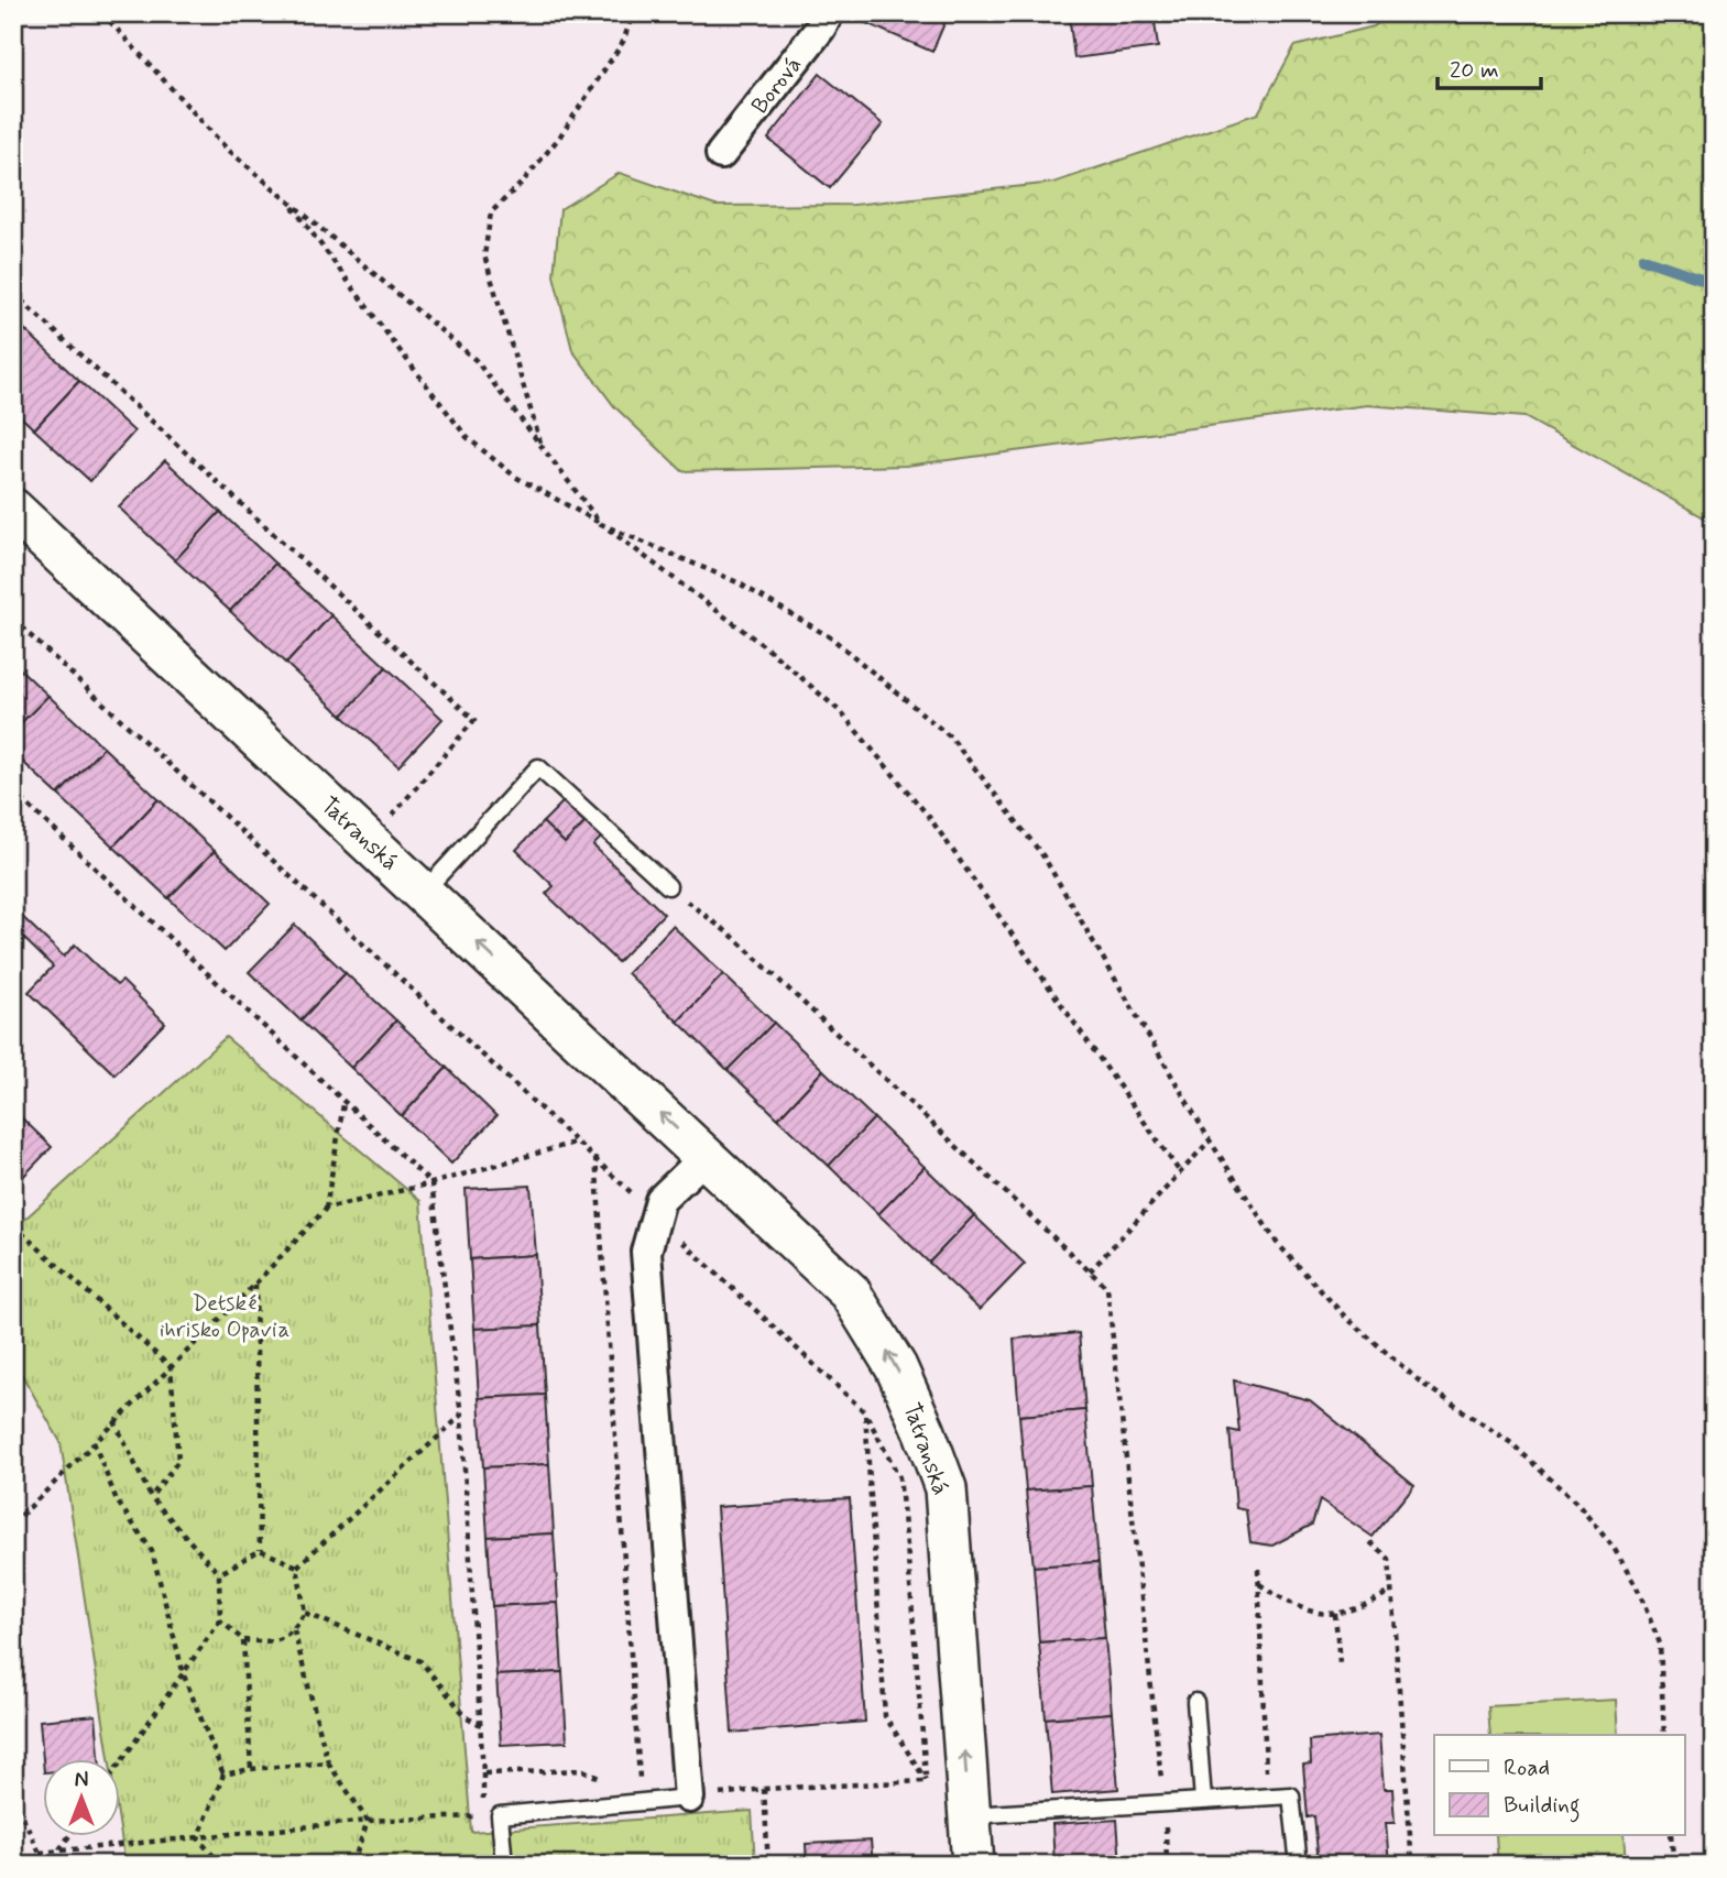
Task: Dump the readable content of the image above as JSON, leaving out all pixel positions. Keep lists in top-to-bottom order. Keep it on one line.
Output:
{"streets":{"street":["Borová","Tatranská"]},"one_way":["Tatranská"],"parks":["Detské ihrisko Opavia"],"legend":["Road","Building"],"scale_bar":"20 m","north":"top"}
